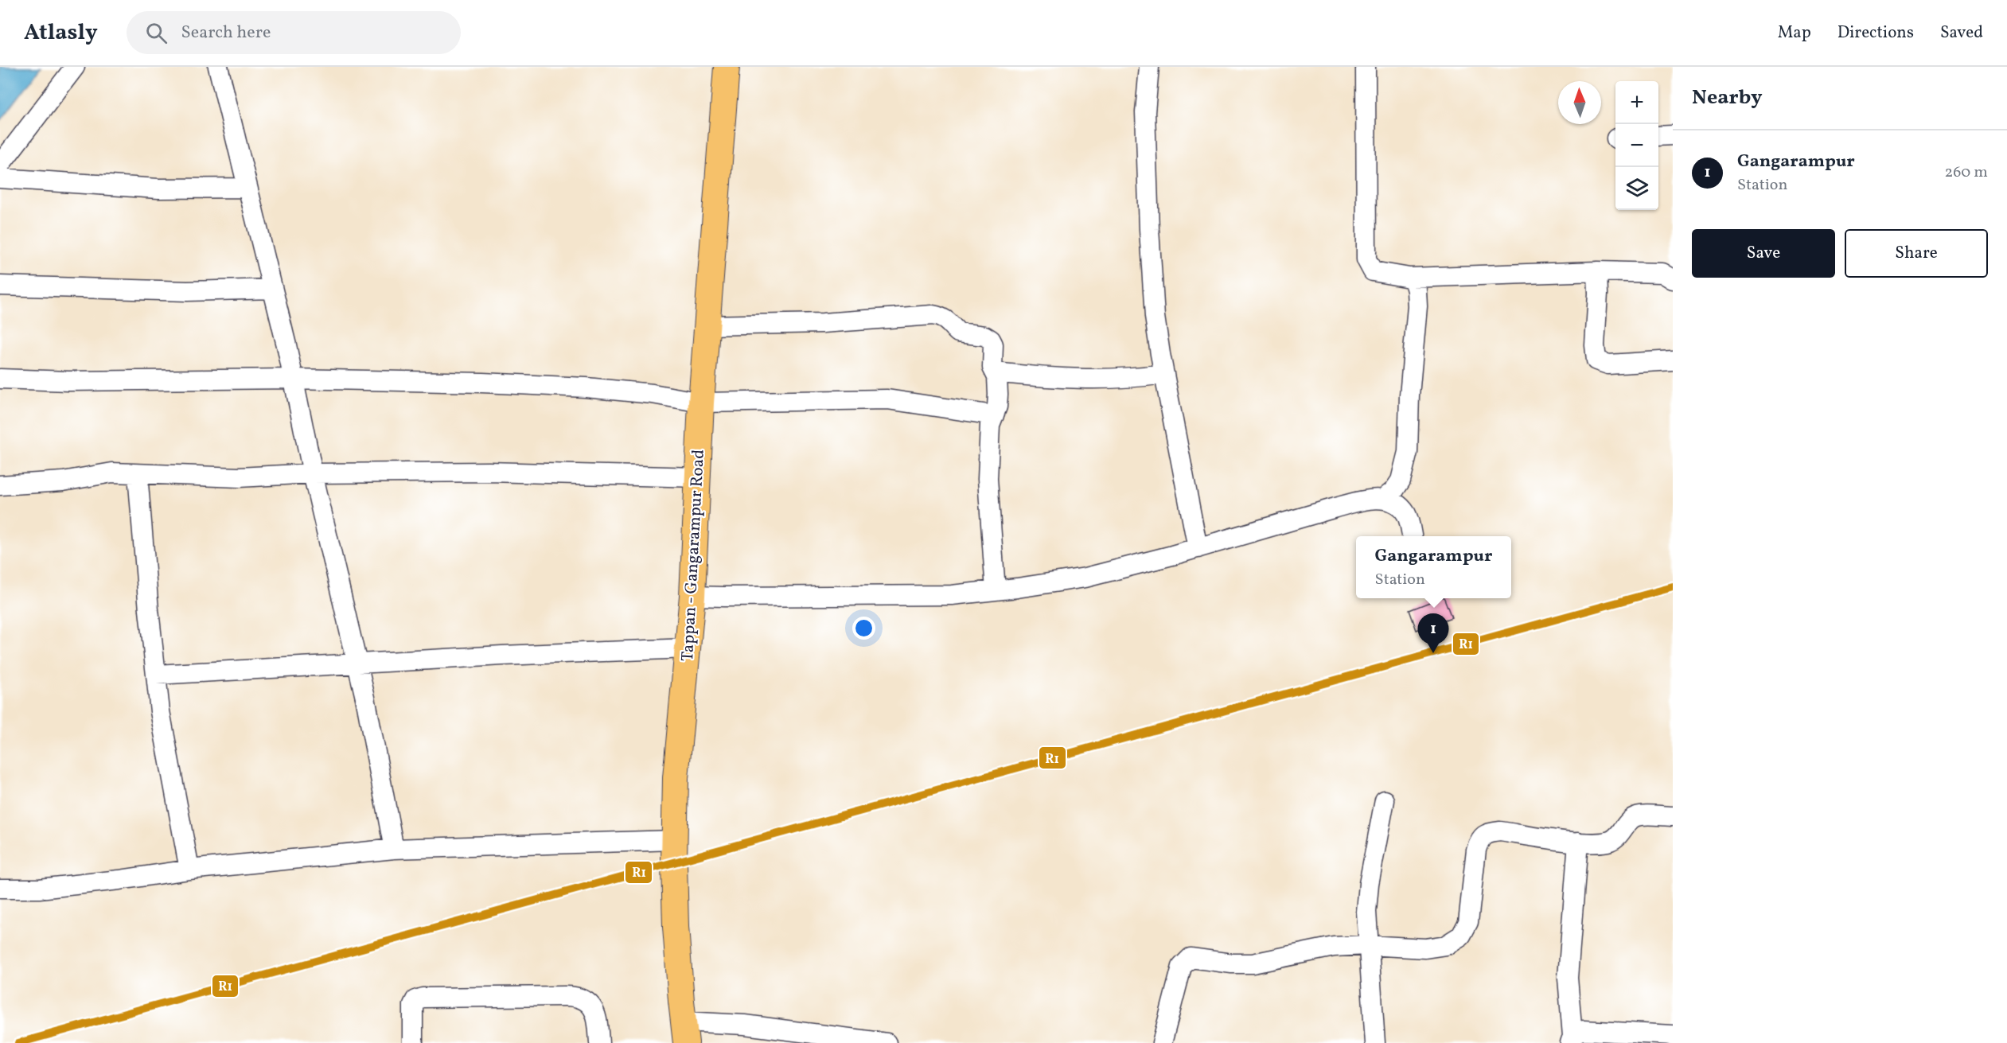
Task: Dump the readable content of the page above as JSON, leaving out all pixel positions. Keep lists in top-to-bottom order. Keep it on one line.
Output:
{"streets":{"main road":["Tappan - Gangarampur Road"]},"lines":["transit line R1"],"north":"top","page":{"header":"Atlasly","search":"Search here","nav":["Map","Directions","Saved"],"heading":"Nearby","map_buttons":["+","−"],"list":[{"mark":"1","name":"Gangarampur","note":"Station","value":"260 m"}],"buttons":["Save","Share"],"popup":["Gangarampur","Station"],"pins":"1"}}
